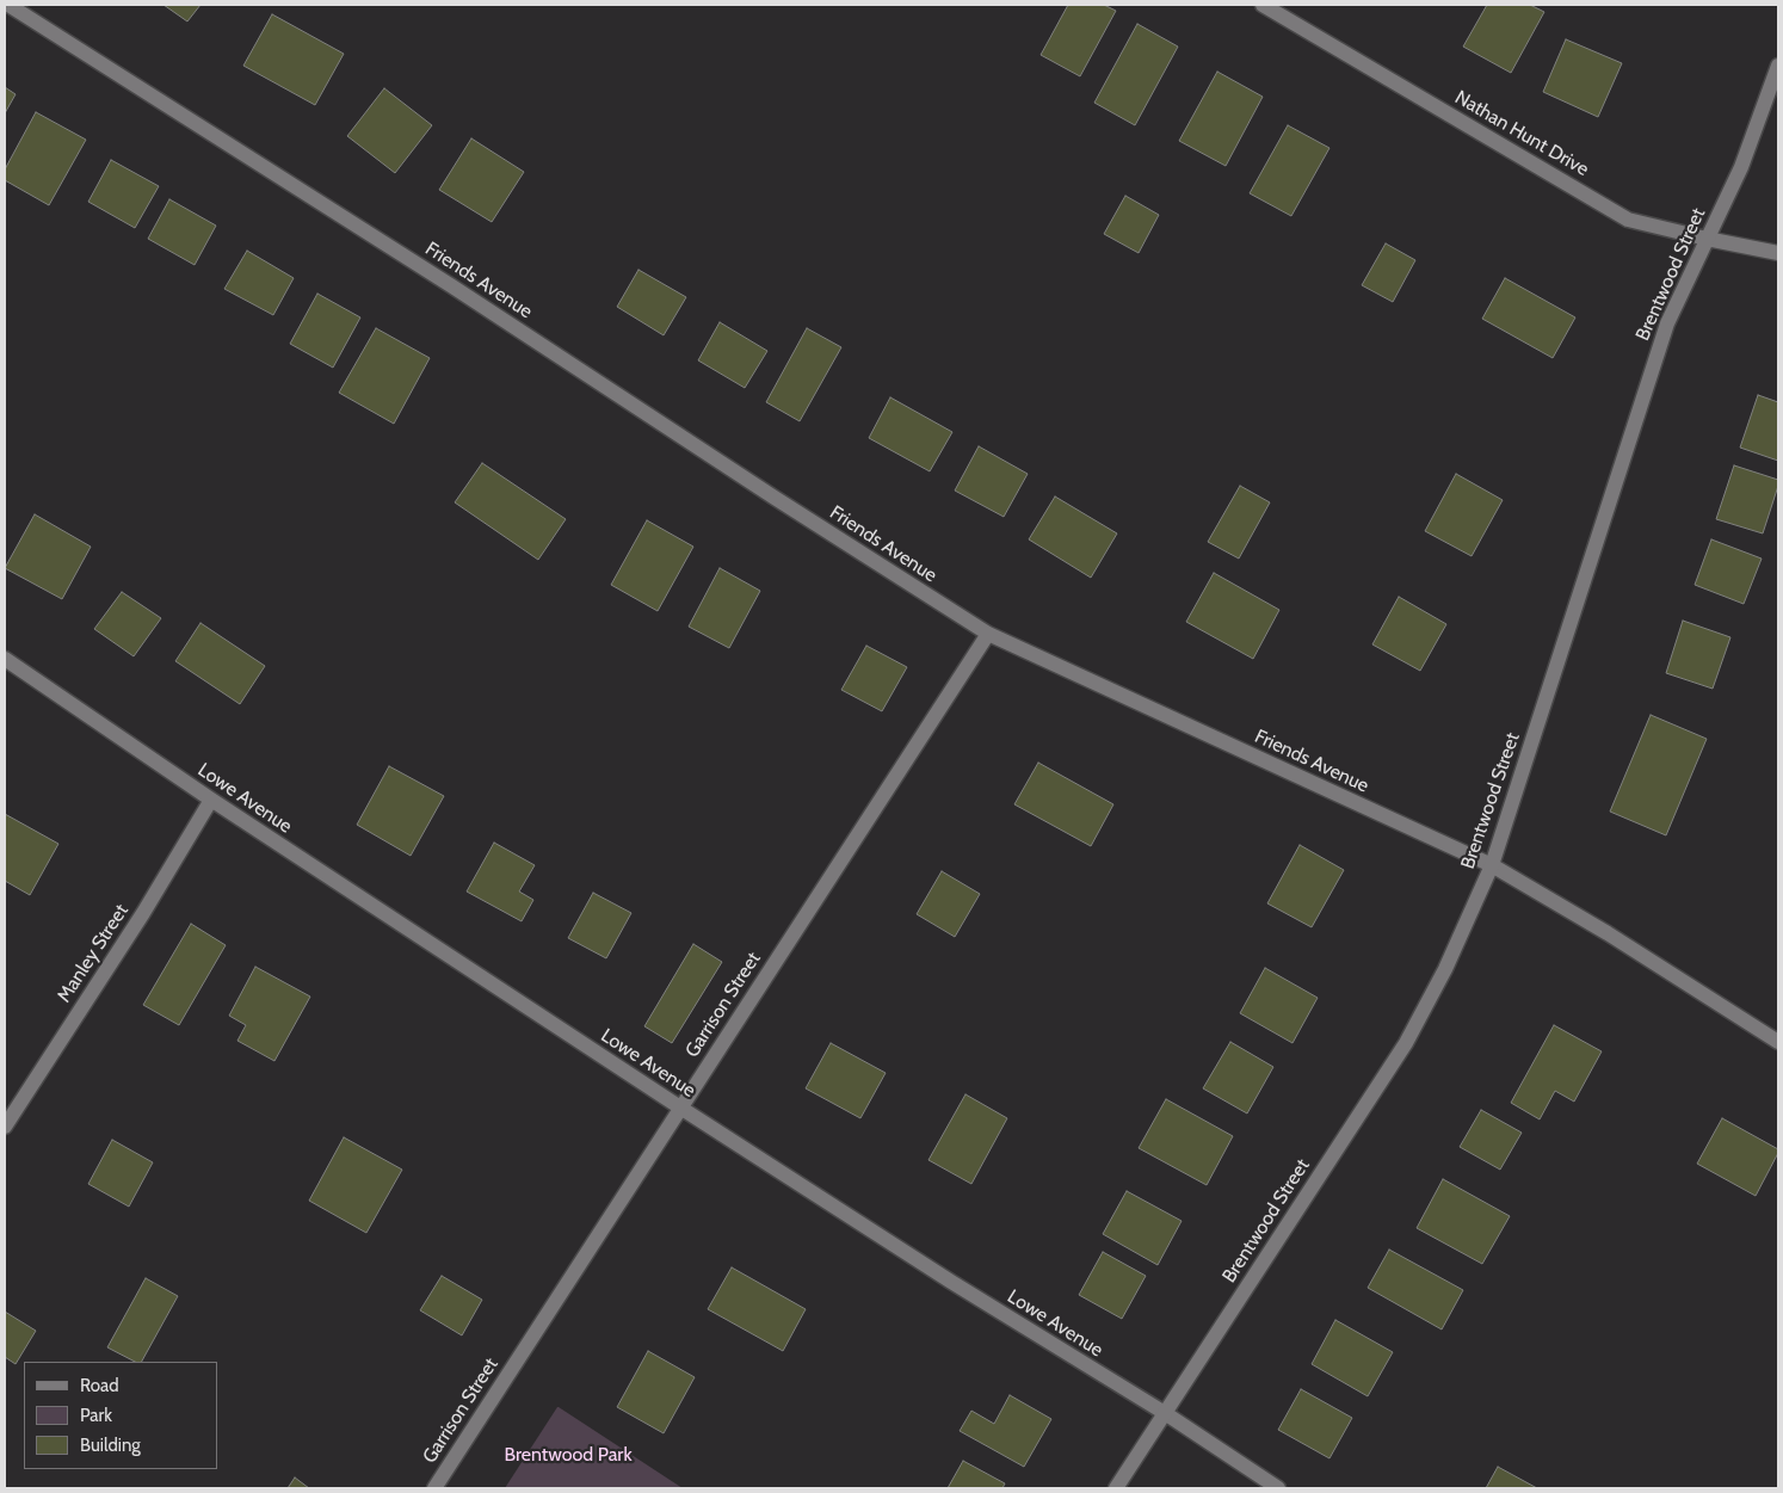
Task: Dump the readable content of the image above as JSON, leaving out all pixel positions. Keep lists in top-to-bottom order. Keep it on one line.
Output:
{"streets":{"street":["Nathan Hunt Drive","Brentwood Street","Friends Avenue","Lowe Avenue","Manley Street","Garrison Street"]},"crossings":[["Nathan Hunt Drive","Brentwood Street"],["Brentwood Street","Friends Avenue"],["Brentwood Street","Lowe Avenue"],["Friends Avenue","Garrison Street"],["Lowe Avenue","Manley Street"],["Lowe Avenue","Garrison Street"]],"parks":["Brentwood Park"],"legend":["Road","Park","Building"]}
